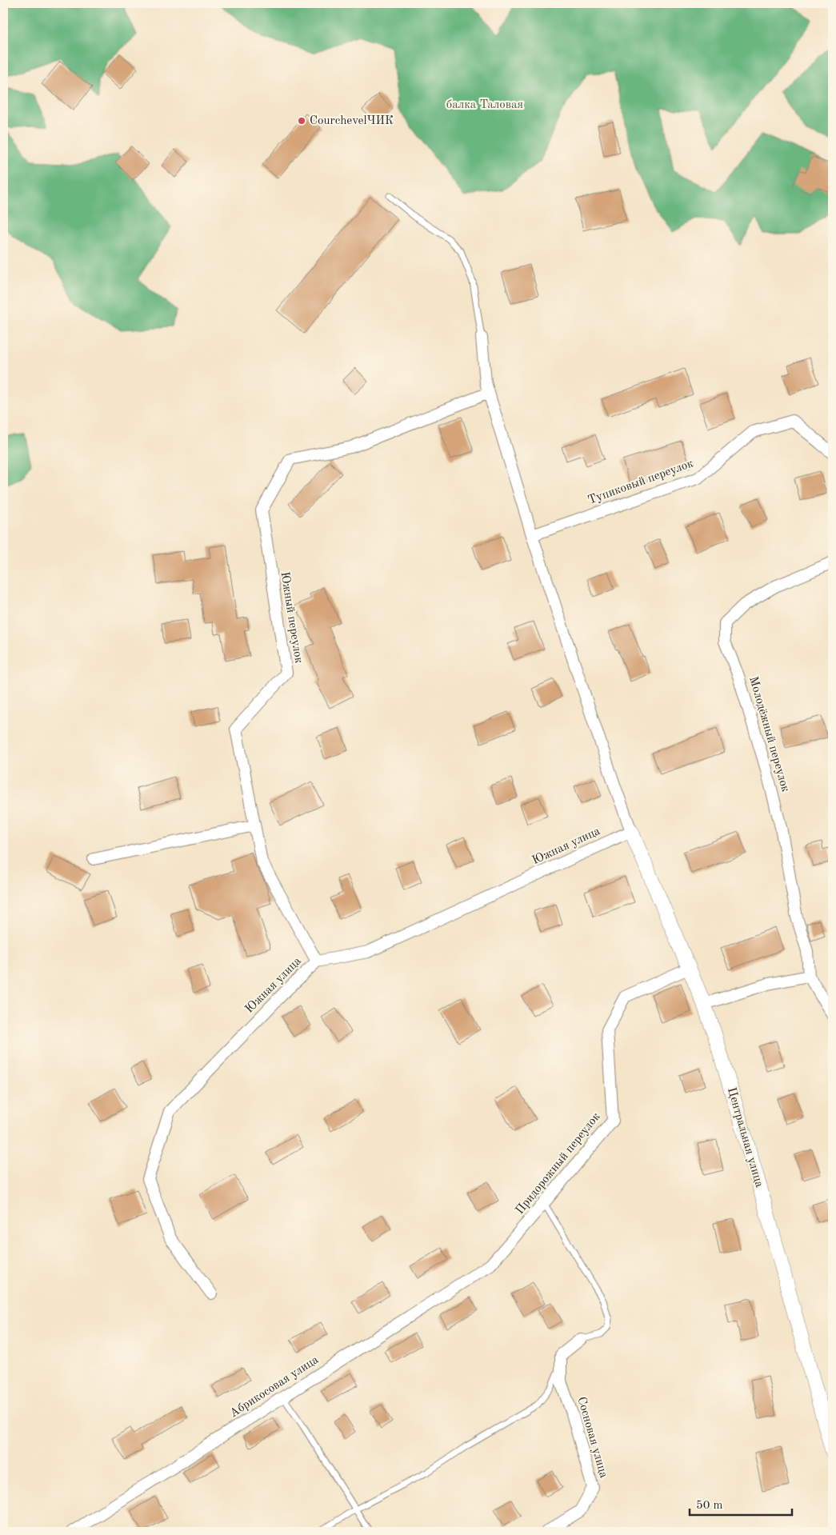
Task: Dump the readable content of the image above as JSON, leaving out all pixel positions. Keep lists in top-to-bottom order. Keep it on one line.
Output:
{"streets":{"street":["Тупиковый переулок","Южный переулок","Молодёжный переулок","Южная улица","Центральная улица","Придорожный переулок","Абрикосовая улица","Сосновая улица"]},"crossings":[["Южный переулок","Южная улица"],["Южная улица","Центральная улица"],["Центральная улица","Придорожный переулок"],["Придорожный переулок","Абрикосовая улица"]],"parks":["балка Таловая"],"places":["CourсhevelЧИК"],"scale_bar":"50 m"}
